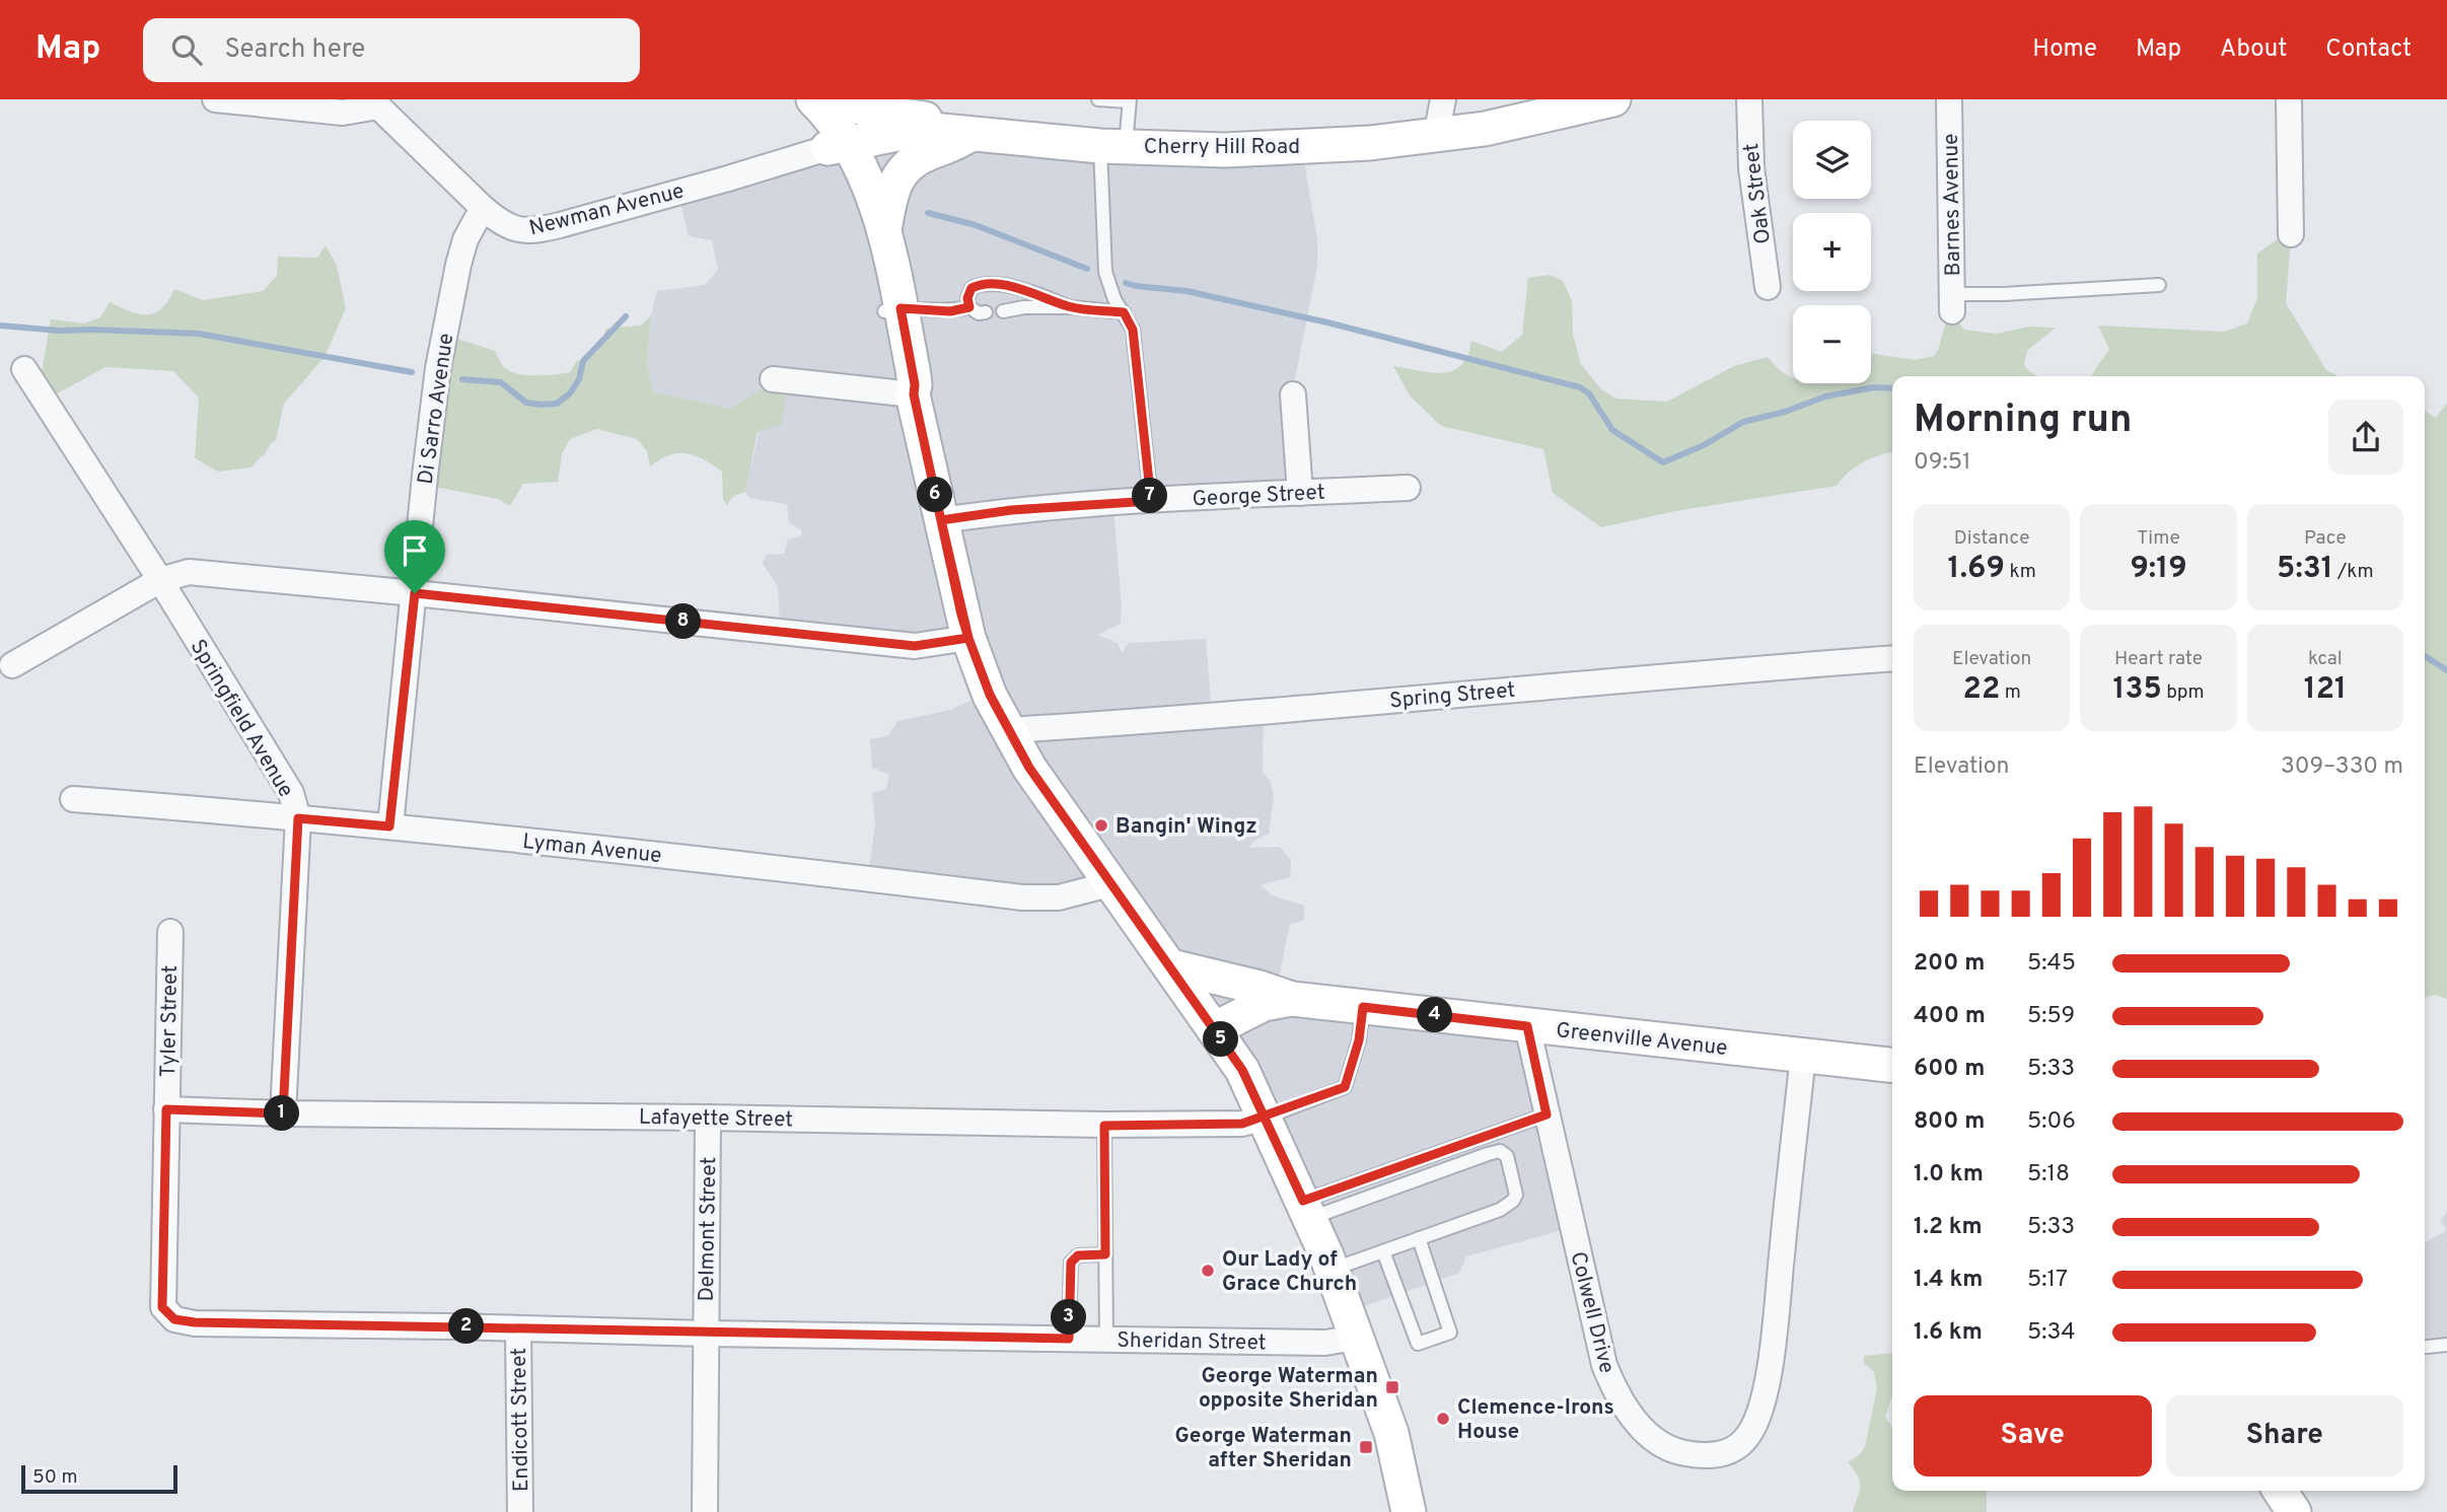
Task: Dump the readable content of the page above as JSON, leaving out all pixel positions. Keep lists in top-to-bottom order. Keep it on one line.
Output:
{"streets":{"main road":["Cherry Hill Road","Greenville Avenue"],"street":["Oak Street","Barnes Avenue","Newman Avenue","Di Sarro Avenue","George Street","Spring Street","Springfield Avenue","Lyman Avenue","Tyler Street","Lafayette Street","Delmont Street","Colwell Drive","Sheridan Street","Endicott Street"]},"crossings":[["Cherry Hill Road","Newman Avenue"],["Newman Avenue","Di Sarro Avenue"],["Di Sarro Avenue","Lyman Avenue"],["Springfield Avenue","Lyman Avenue"],["Springfield Avenue","Lafayette Street"],["Tyler Street","Lafayette Street"],["Tyler Street","Sheridan Street"],["Greenville Avenue","Colwell Drive"],["Lafayette Street","Delmont Street"],["Delmont Street","Sheridan Street"],["Sheridan Street","Endicott Street"]],"places":{"other":["Bangin' Wingz","Our Lady of Grace Church","Clemence-Irons House"],"transit":["George Waterman opposite Sheridan","George Waterman after Sheridan"]},"scale_bar":"50 m","page":{"header":"Map","search":"Search here","nav":["Home","Map","About","Contact"],"map_buttons":["+","−"],"heading":["Morning run","09:51"],"pins":["6","7","8","4","5","1","3","2"],"stats":[["Distance","1.69 km"],["Time","9:19"],["Pace","5:31 /km"],["Elevation","22 m"],["Heart rate","135 bpm"],["kcal","121"]],"chart":["Elevation","309–330 m"],"list":[{"name":"200 m","note":"5:45"},{"name":"400 m","note":"5:59"},{"name":"600 m","note":"5:33"},{"name":"800 m","note":"5:06"},{"name":"1.0 km","note":"5:18"},{"name":"1.2 km","note":"5:33"},{"name":"1.4 km","note":"5:17"},{"name":"1.6 km","note":"5:34"}],"buttons":["Save","Share"],"scale":"50 m"}}
